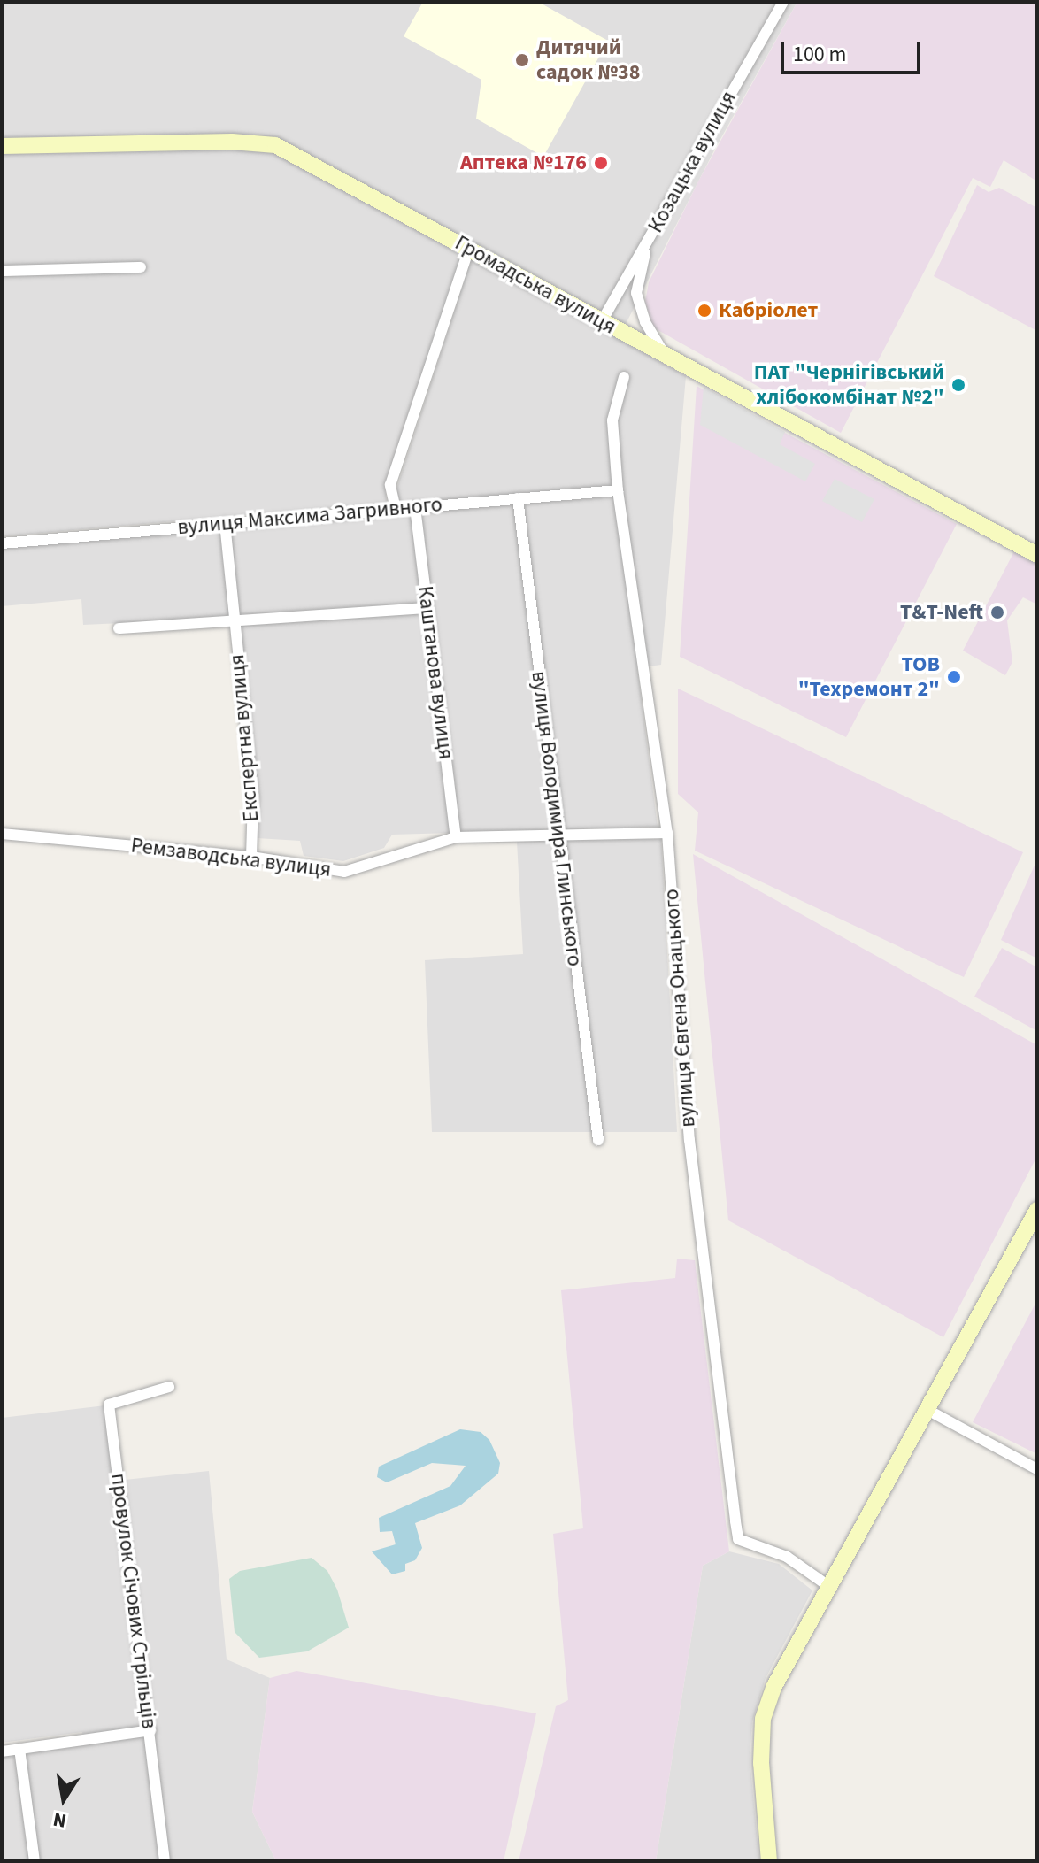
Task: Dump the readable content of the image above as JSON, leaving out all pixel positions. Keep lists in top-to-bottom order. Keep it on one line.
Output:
{"streets":{"street":["Козацька вулиця","Громадська вулиця","вулиця Максима Загривного","Каштанова вулиця","Експертна вулиця","вулиця Володимира Глинського","Ремзаводська вулиця","вулиця Євгена Онацького","провулок Січових Стрільців"]},"crossings":[["Козацька вулиця","Громадська вулиця"],["вулиця Максима Загривного","Каштанова вулиця"],["вулиця Максима Загривного","Експертна вулиця"],["вулиця Максима Загривного","вулиця Володимира Глинського"],["вулиця Максима Загривного","вулиця Євгена Онацького"],["Каштанова вулиця","Ремзаводська вулиця"],["Експертна вулиця","Ремзаводська вулиця"],["вулиця Володимира Глинського","Ремзаводська вулиця"],["Ремзаводська вулиця","вулиця Євгена Онацького"]],"places":["Дитячий садок №38","Аптека №176","Кабріолет","ПАТ \"Чернігівський хлібокомбінат №2\"","T&T-Neft","ТОВ \"Техремонт 2\""],"scale_bar":"100 m","north":"bottom"}
